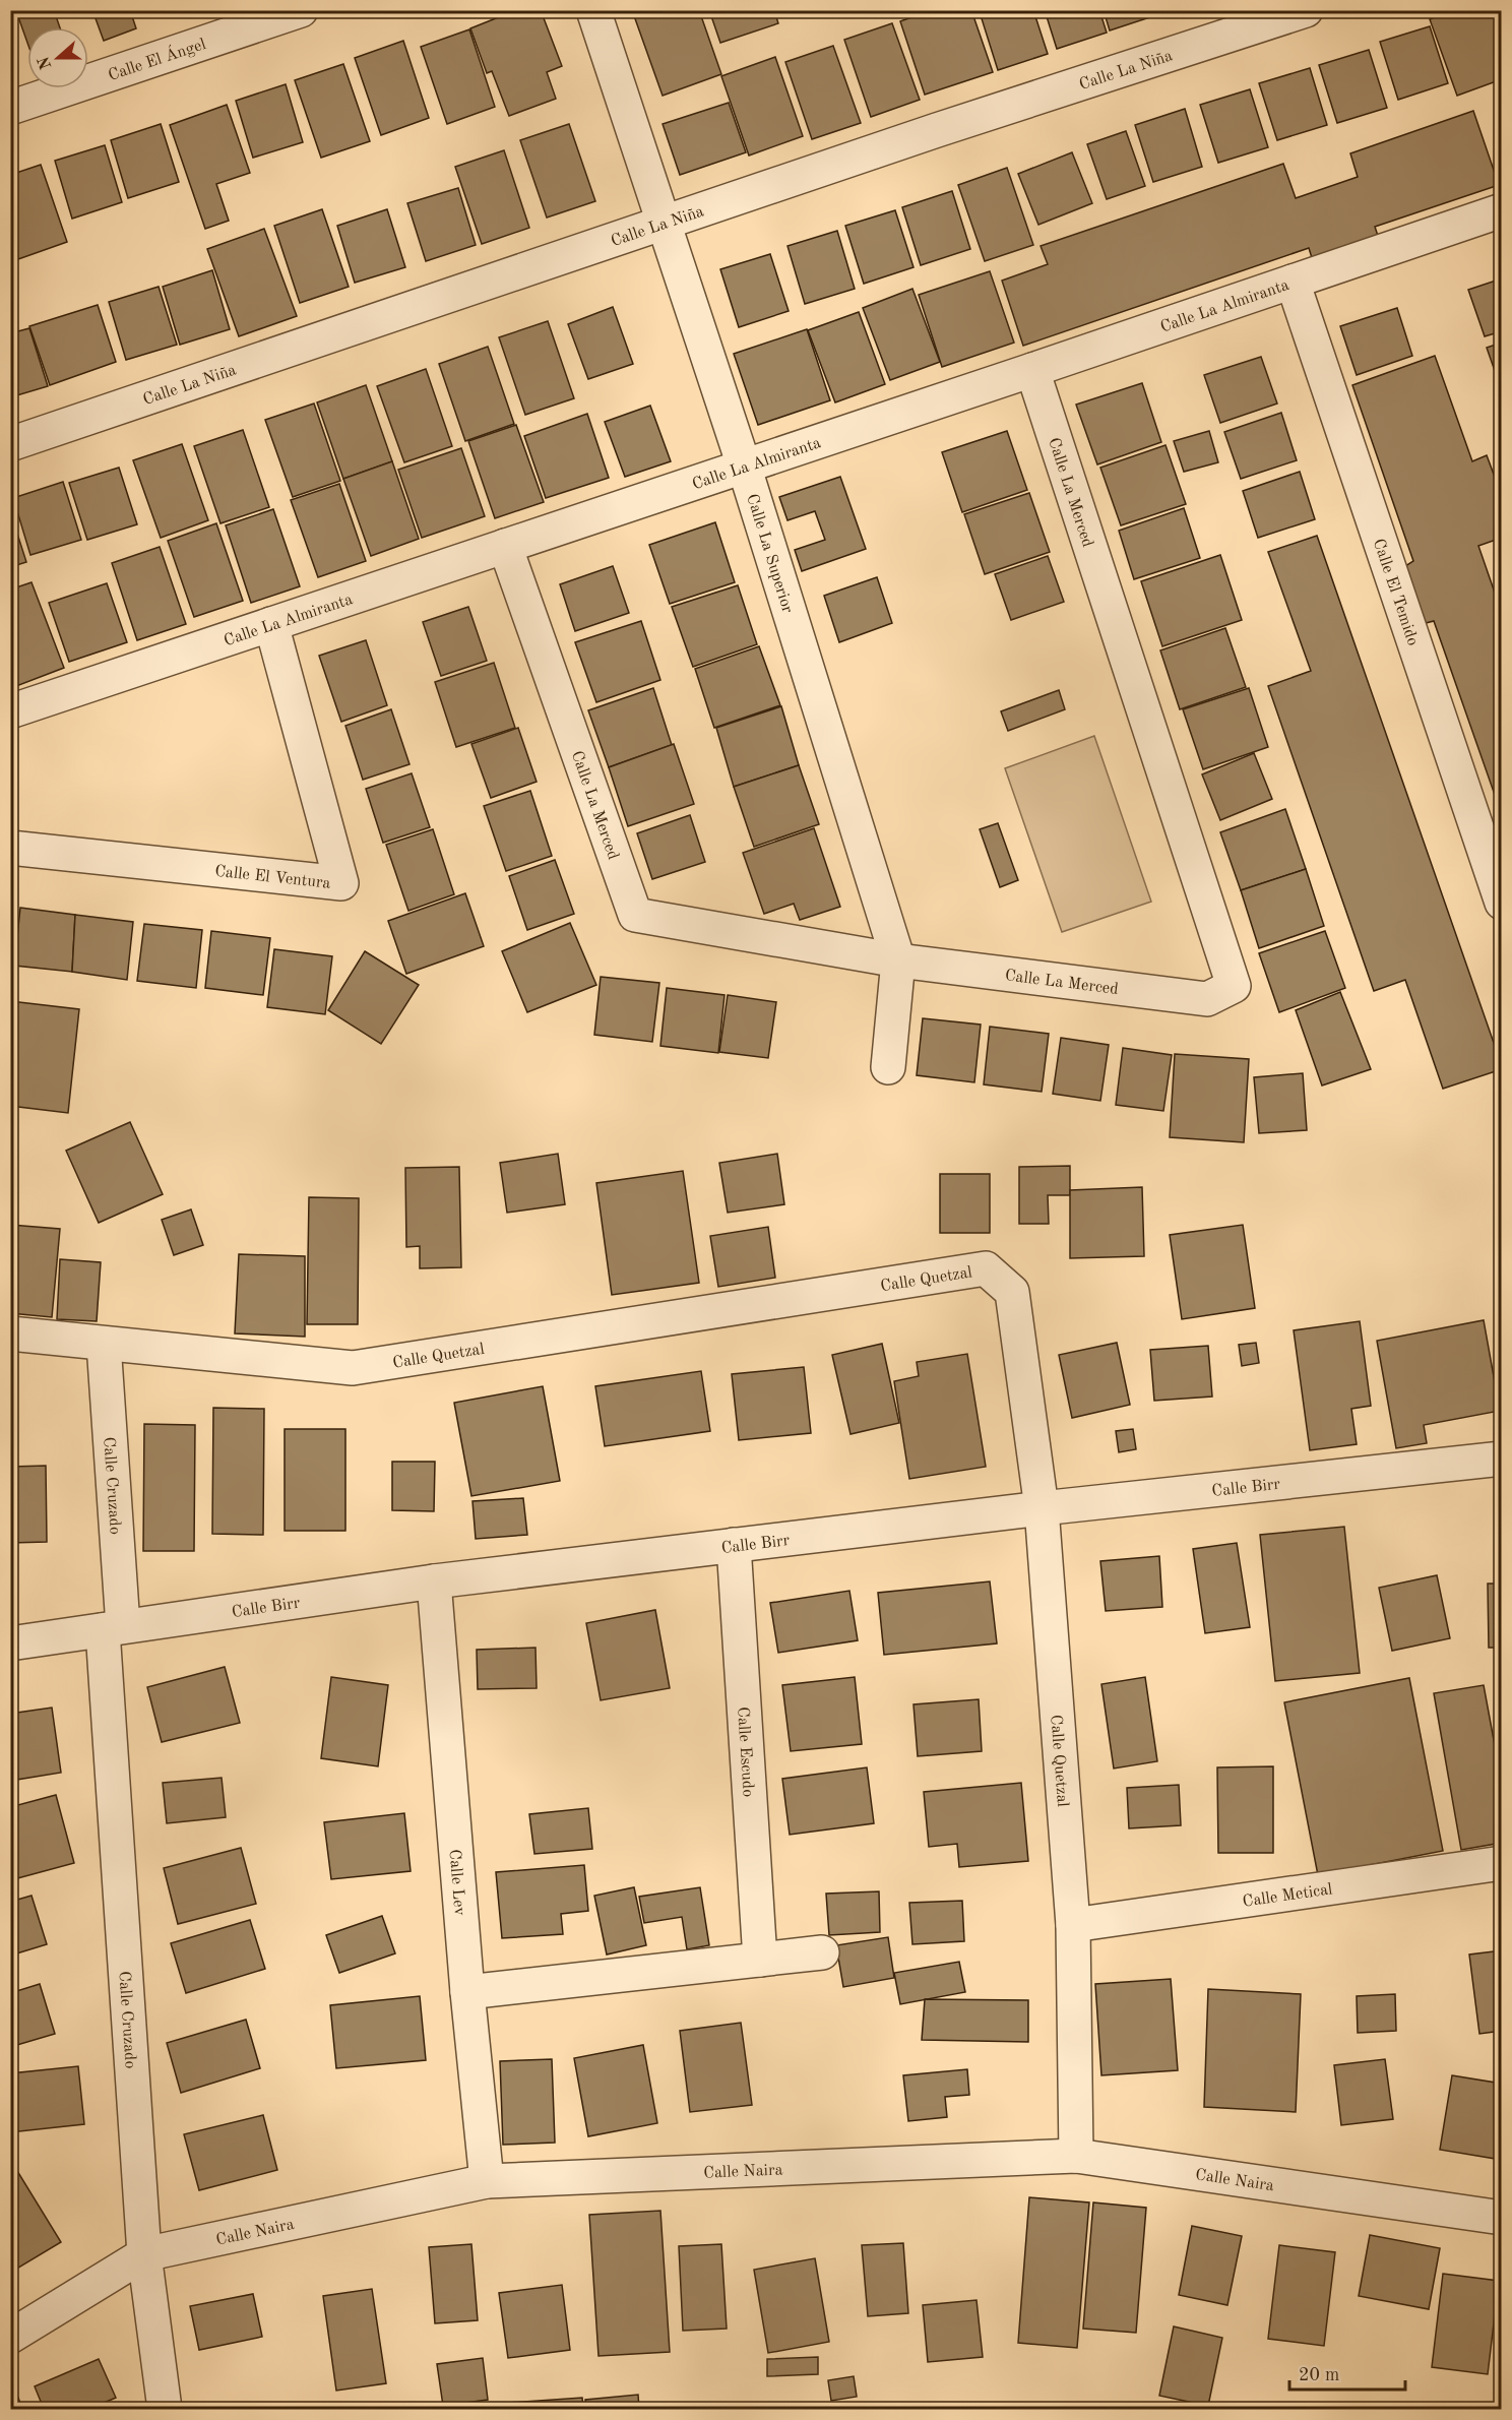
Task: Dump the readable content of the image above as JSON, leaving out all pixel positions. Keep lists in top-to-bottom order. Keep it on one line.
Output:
{"streets":{"street":["Calle El Ángel","Calle La Niña","Calle La Almiranta","Calle La Merced","Calle La Superior","Calle El Temido","Calle El Ventura","Calle Quetzal","Calle Cruzado","Calle Birr","Calle Escudo","Calle Lev","Calle Metical","Calle Naira"]},"crossings":[["Calle La Niña","Calle La Superior"],["Calle La Almiranta","Calle La Merced"],["Calle La Almiranta","Calle La Superior"],["Calle La Almiranta","Calle El Temido"],["Calle La Almiranta","Calle El Ventura"],["Calle La Merced","Calle La Superior"],["Calle Quetzal","Calle Cruzado"],["Calle Quetzal","Calle Birr"],["Calle Quetzal","Calle Metical"],["Calle Quetzal","Calle Naira"],["Calle Cruzado","Calle Birr"],["Calle Cruzado","Calle Naira"],["Calle Birr","Calle Escudo"],["Calle Birr","Calle Lev"],["Calle Lev","Calle Naira"]],"scale_bar":"20 m","north":"left"}
